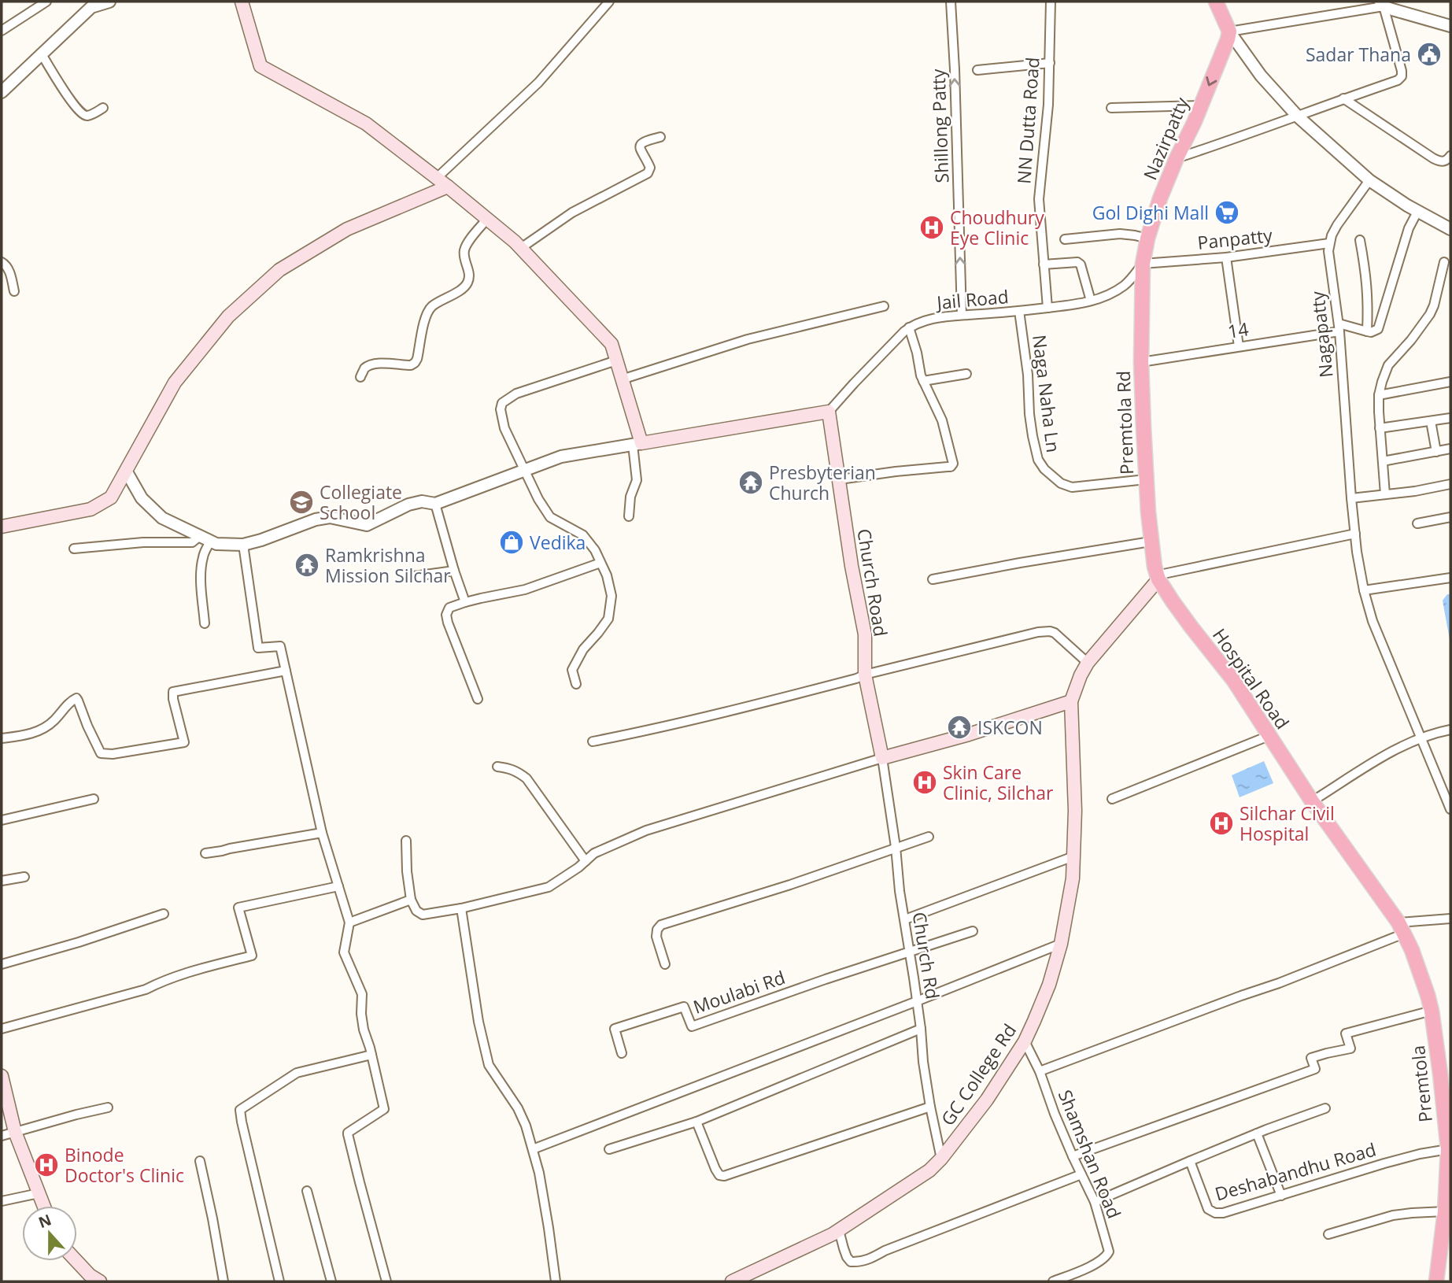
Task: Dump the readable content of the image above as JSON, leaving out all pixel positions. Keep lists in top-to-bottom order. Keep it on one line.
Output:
{"streets":{"highway":["Nazirpatty","Premtola Rd","Hospital Road","Premtola"],"main road":["Church Road","GC College Rd"],"street":["NN Dutta Road","Shillong Patty","Panpatty","Jail Road","14","Nagapatty","Naga Naha Ln","Church Rd","Moulabi Rd","Shamshan Road","Deshabandhu Road"]},"crossings":[["NN Dutta Road","Jail Road"],["Shillong Patty","Jail Road"],["Nazirpatty","Panpatty"],["Nazirpatty","Jail Road"],["Nazirpatty","Premtola Rd"],["Panpatty","Jail Road"],["Panpatty","Nagapatty"],["Panpatty","Premtola Rd"],["Jail Road","Naga Naha Ln"],["Jail Road","Premtola Rd"],["Jail Road","Church Road"],["14","Nagapatty"],["14","Premtola Rd"],["Naga Naha Ln","Premtola Rd"],["Premtola Rd","Hospital Road"],["Premtola Rd","GC College Rd"],["Church Road","Church Rd"],["Hospital Road","GC College Rd"],["Hospital Road","Premtola"],["Church Rd","Moulabi Rd"],["Church Rd","GC College Rd"],["GC College Rd","Shamshan Road"],["Premtola","Deshabandhu Road"]],"one_way":["Shillong Patty"],"places":{"public building":["Sadar Thana"],"supermarket":["Gol Dighi Mall"],"hospital":["Choudhury Eye Clinic","Skin Care Clinic, Silchar","Silchar Civil Hospital","Binode Doctor's Clinic"],"temple":["Presbyterian Church","Ramkrishna Mission Silchar","ISKCON"],"school or university":["Collegiate School"],"shop":["Vedika"]},"north":"top"}
